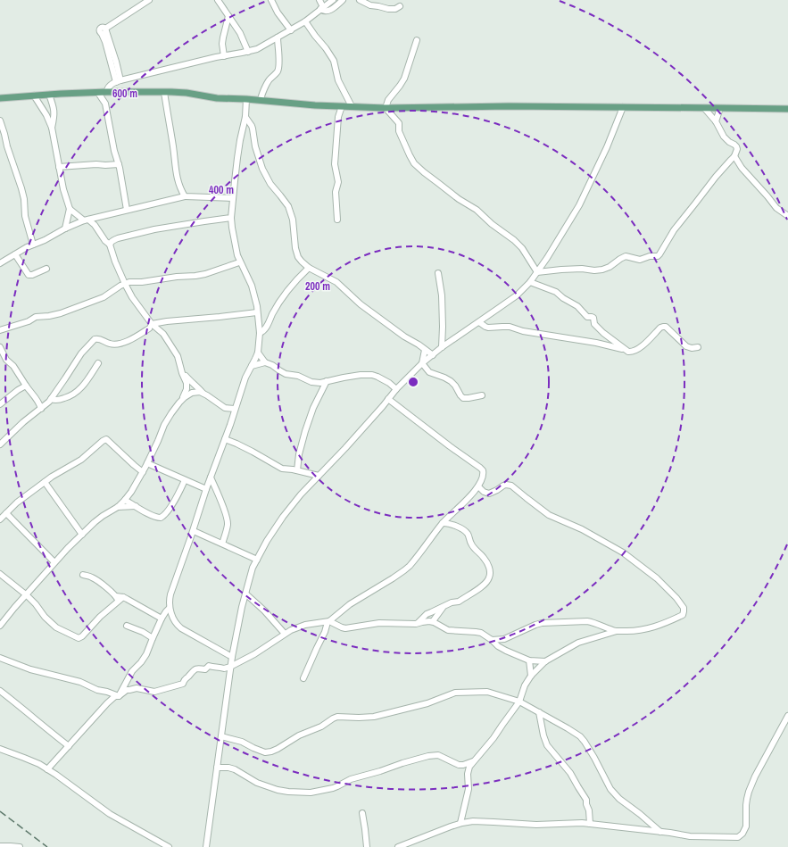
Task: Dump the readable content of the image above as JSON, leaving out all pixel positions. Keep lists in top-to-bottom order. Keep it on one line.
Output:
{"rings":["600 m","400 m","200 m"]}
